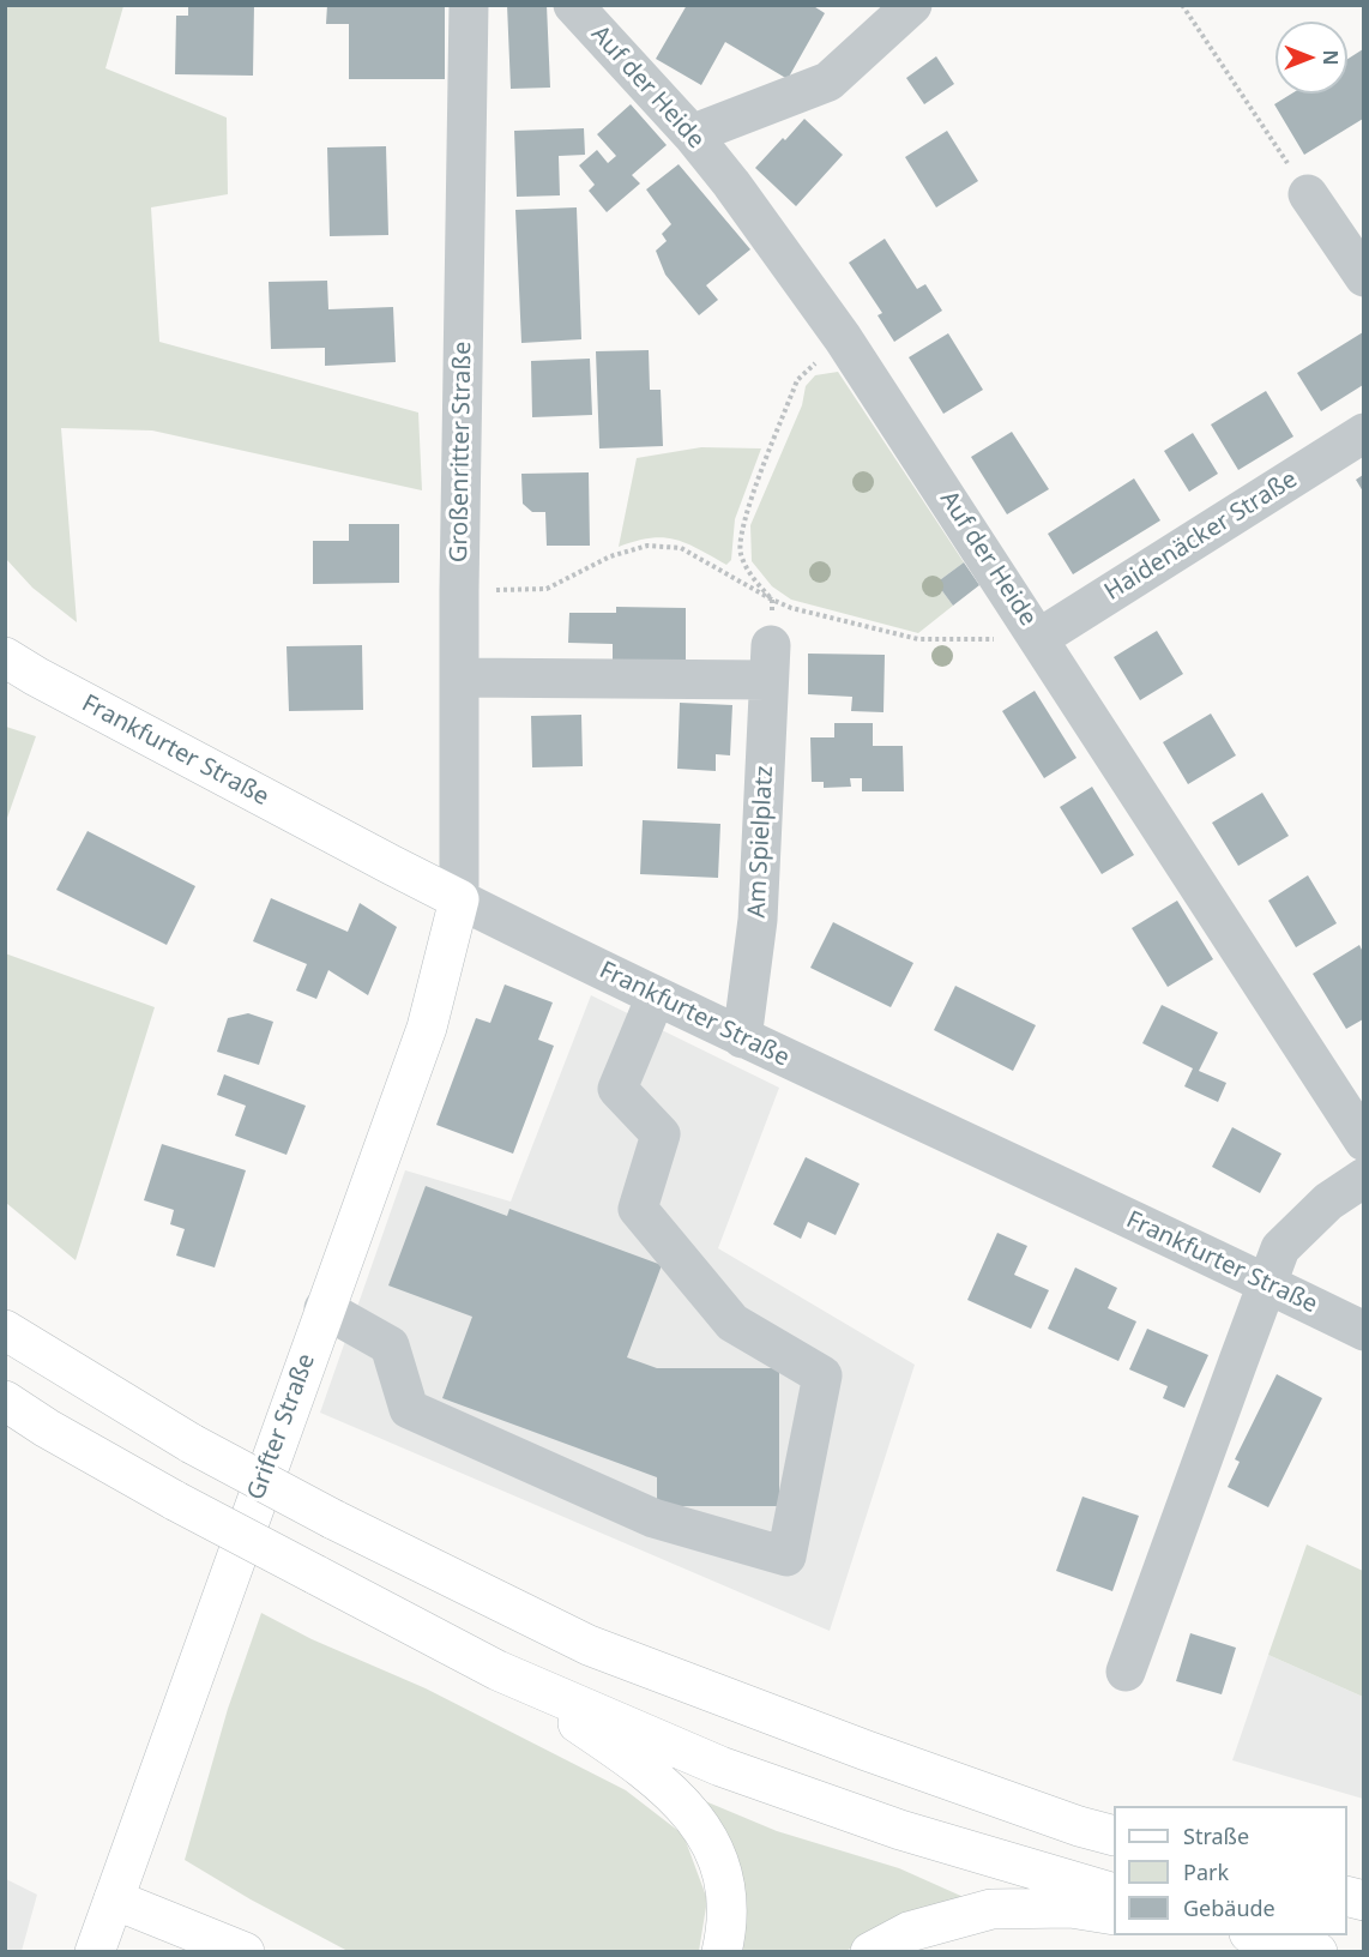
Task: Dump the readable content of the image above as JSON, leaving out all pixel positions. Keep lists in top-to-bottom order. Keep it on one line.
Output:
{"streets":{"main road":["Frankfurter Straße","Grifter Straße"],"street":["Auf der Heide","Großenritter Straße","Haidenäcker Straße","Am Spielplatz"]},"crossings":[["Auf der Heide","Haidenäcker Straße"],["Großenritter Straße","Frankfurter Straße"],["Großenritter Straße","Grifter Straße"],["Frankfurter Straße","Am Spielplatz"],["Frankfurter Straße","Grifter Straße"]],"legend":["Straße","Park","Gebäude"],"north":"right"}
